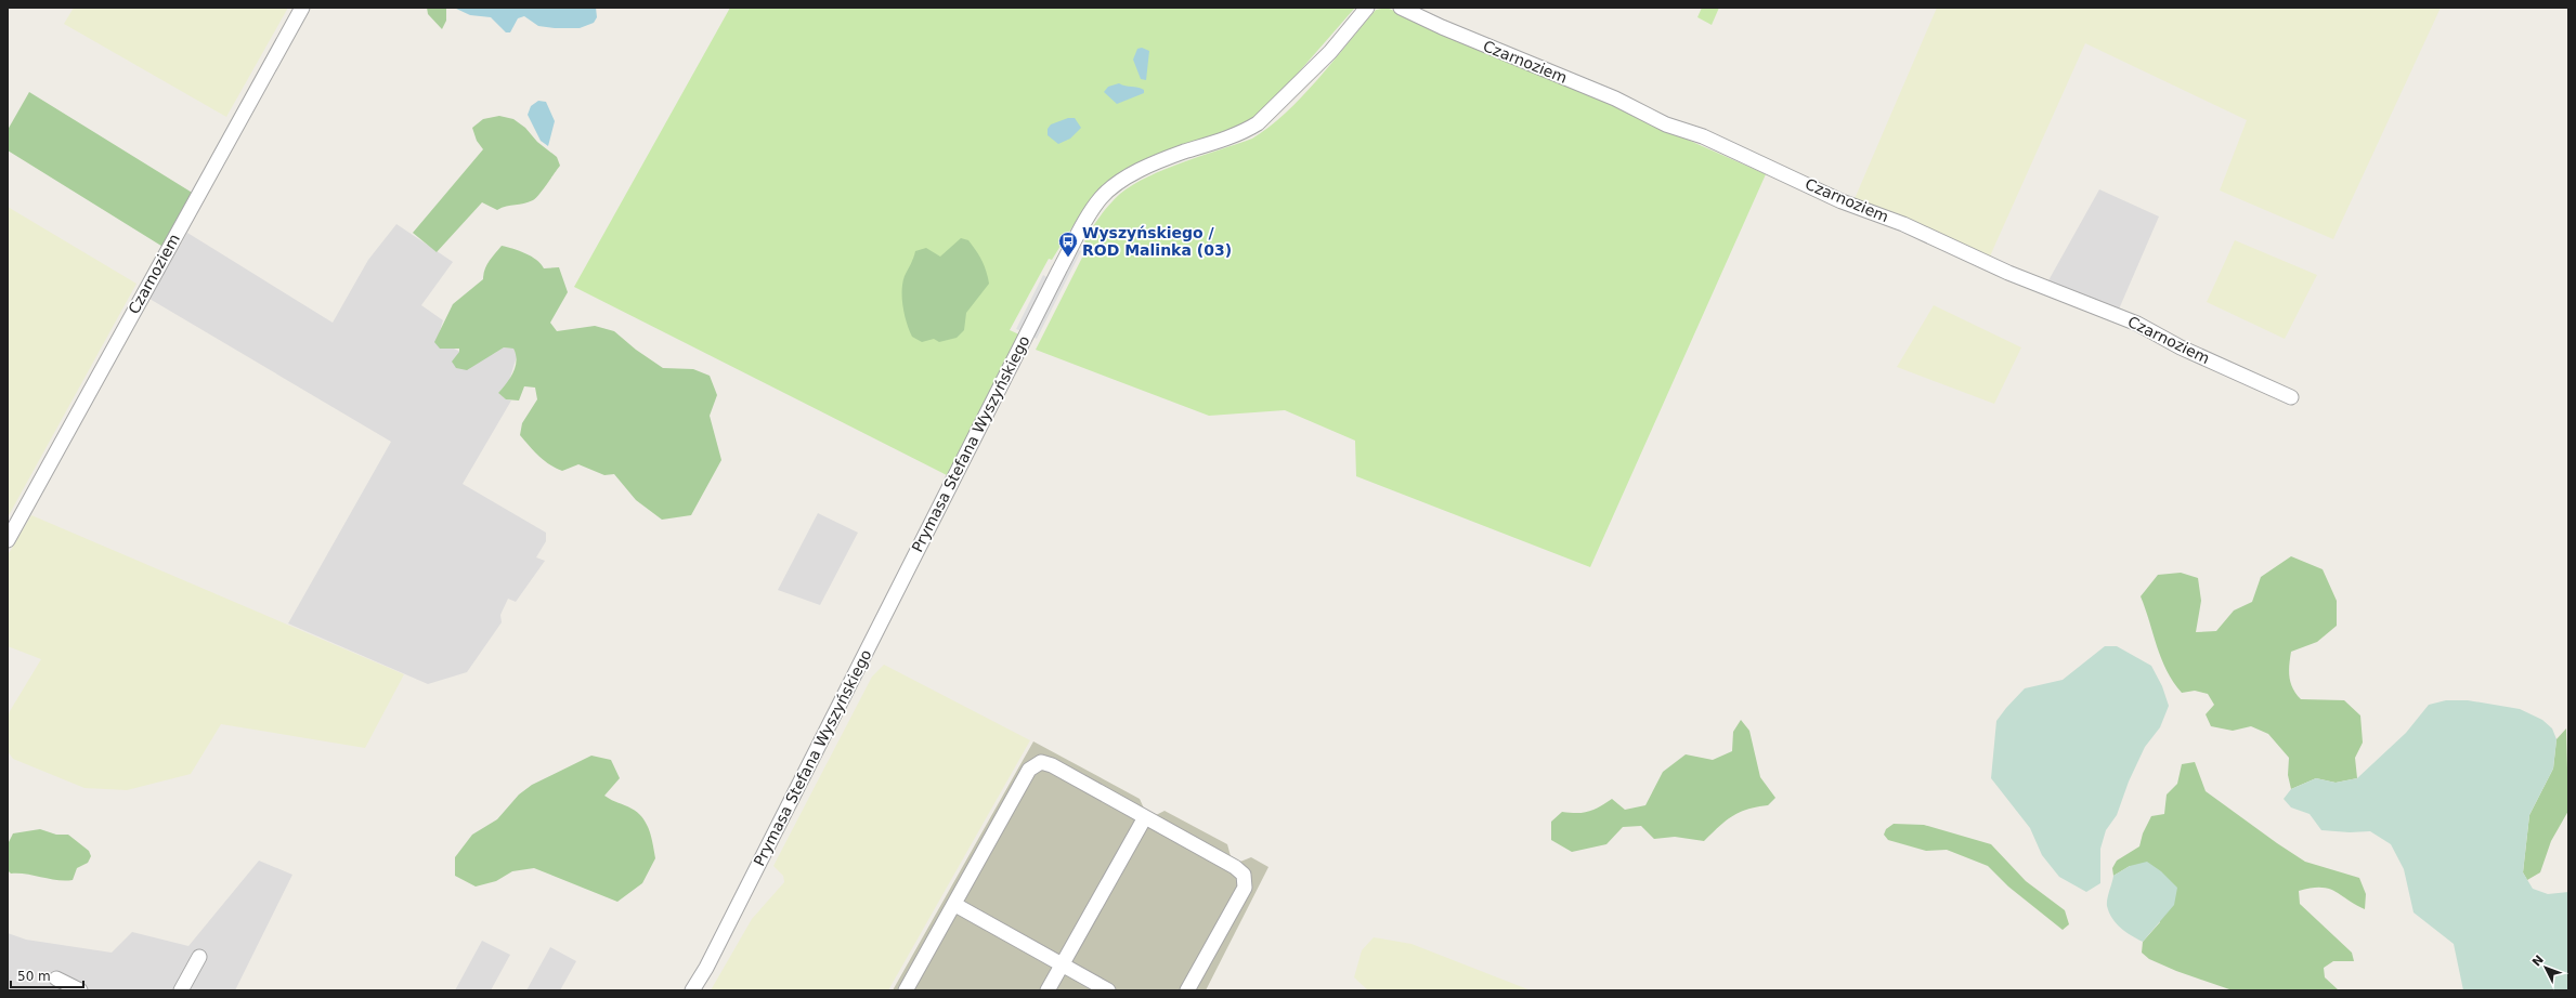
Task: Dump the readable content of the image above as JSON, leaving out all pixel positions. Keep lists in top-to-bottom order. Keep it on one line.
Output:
{"streets":{"street":["Czarnoziem","Prymasa Stefana Wyszyńskiego"]},"places":{"bus stop":["Wyszyńskiego / ROD Malinka (03)"]},"scale_bar":"50 m","north":"top left"}
